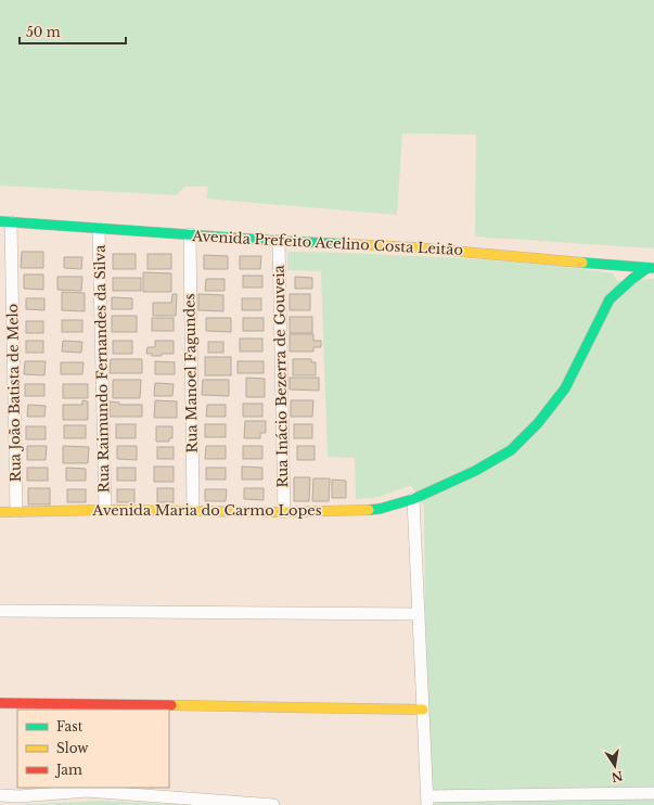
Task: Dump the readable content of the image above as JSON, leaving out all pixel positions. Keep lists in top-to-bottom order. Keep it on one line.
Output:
{"streets":{"street":["Avenida Prefeito Acelino Costa Leitão","Rua Raimundo Fernandes da Silva","Rua Manoel Fagundes","Rua Inácio Bezerra de Gouveia","Rua João Batista de Melo","Avenida Maria do Carmo Lopes"]},"crossings":[["Avenida Prefeito Acelino Costa Leitão","Rua Raimundo Fernandes da Silva"],["Avenida Prefeito Acelino Costa Leitão","Rua Manoel Fagundes"],["Avenida Prefeito Acelino Costa Leitão","Rua Inácio Bezerra de Gouveia"],["Avenida Prefeito Acelino Costa Leitão","Rua João Batista de Melo"],["Avenida Prefeito Acelino Costa Leitão","Avenida Maria do Carmo Lopes"],["Rua Raimundo Fernandes da Silva","Avenida Maria do Carmo Lopes"],["Rua Manoel Fagundes","Avenida Maria do Carmo Lopes"],["Rua Inácio Bezerra de Gouveia","Avenida Maria do Carmo Lopes"],["Rua João Batista de Melo","Avenida Maria do Carmo Lopes"]],"legend":["Fast","Slow","Jam"],"scale_bar":"50 m","north":"bottom"}
